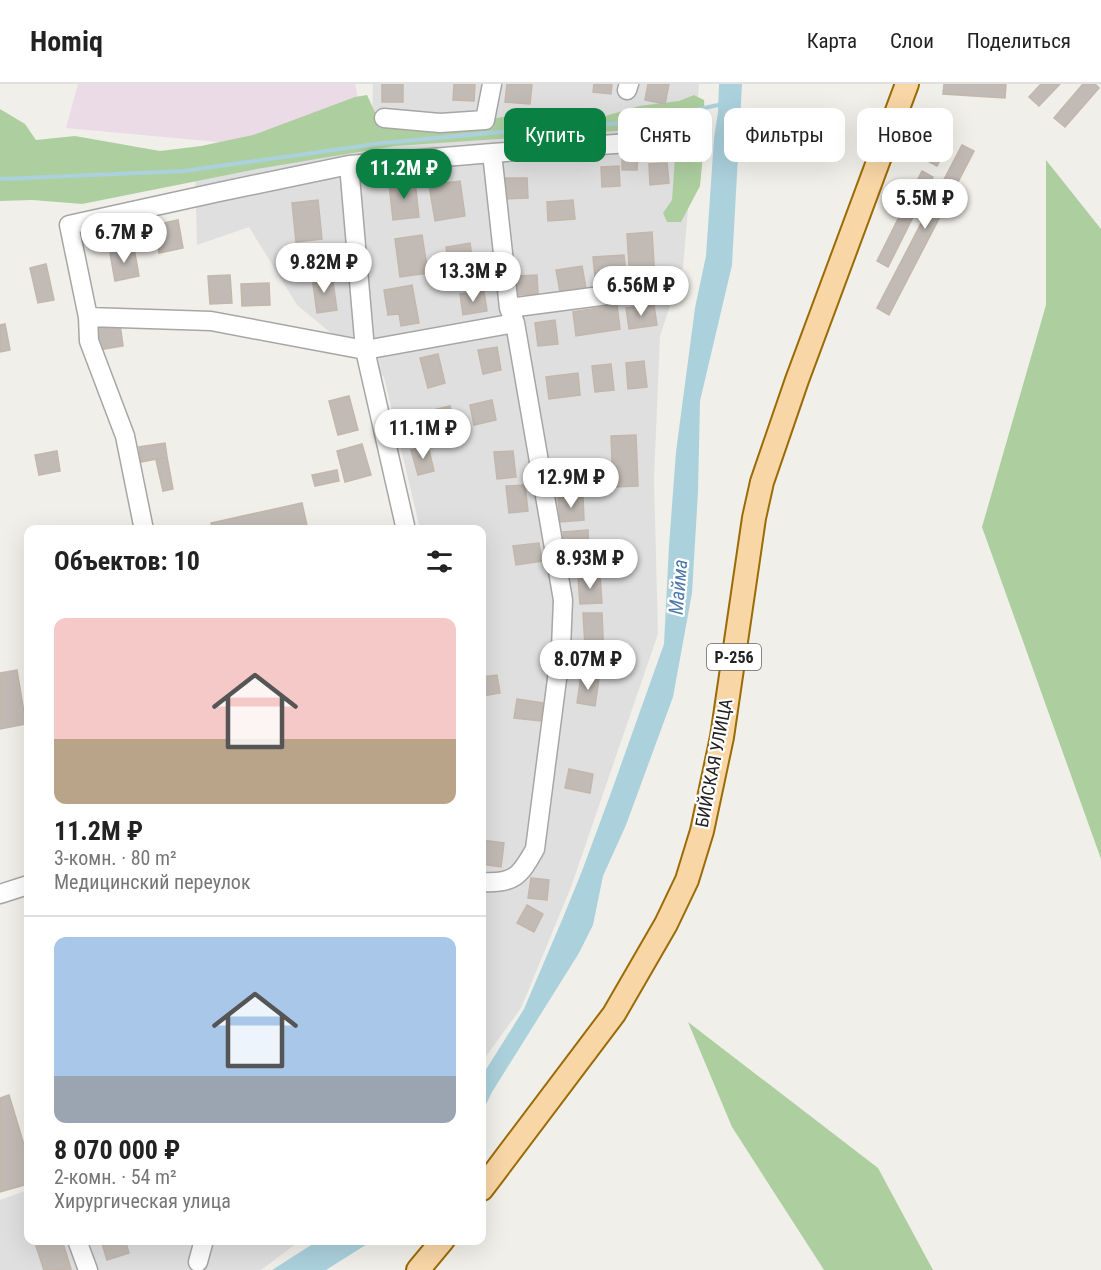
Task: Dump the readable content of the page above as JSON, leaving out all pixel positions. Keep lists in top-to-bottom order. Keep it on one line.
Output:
{"streets":{"main road":["Р-256","БИЙСКАЯ УЛИЦА"]},"water":["Майма"],"page":{"header":"Homiq","nav":["Карта","Слои","Поделиться"],"chip":["Купить","Снять","Фильтры","Новое"],"price":["11.2M ₽","5.5M ₽","6.7M ₽","9.82M ₽","13.3M ₽","6.56M ₽","11.1M ₽","12.9M ₽","8.93M ₽","8.07M ₽"],"heading":"Объектов: 10","list":[{"name":"11.2M ₽","note":"3-комн. · 80 m² · Медицинский переулок"},{"name":"8 070 000 ₽","note":"2-комн. · 54 m² · Хирургическая улица"}]}}
